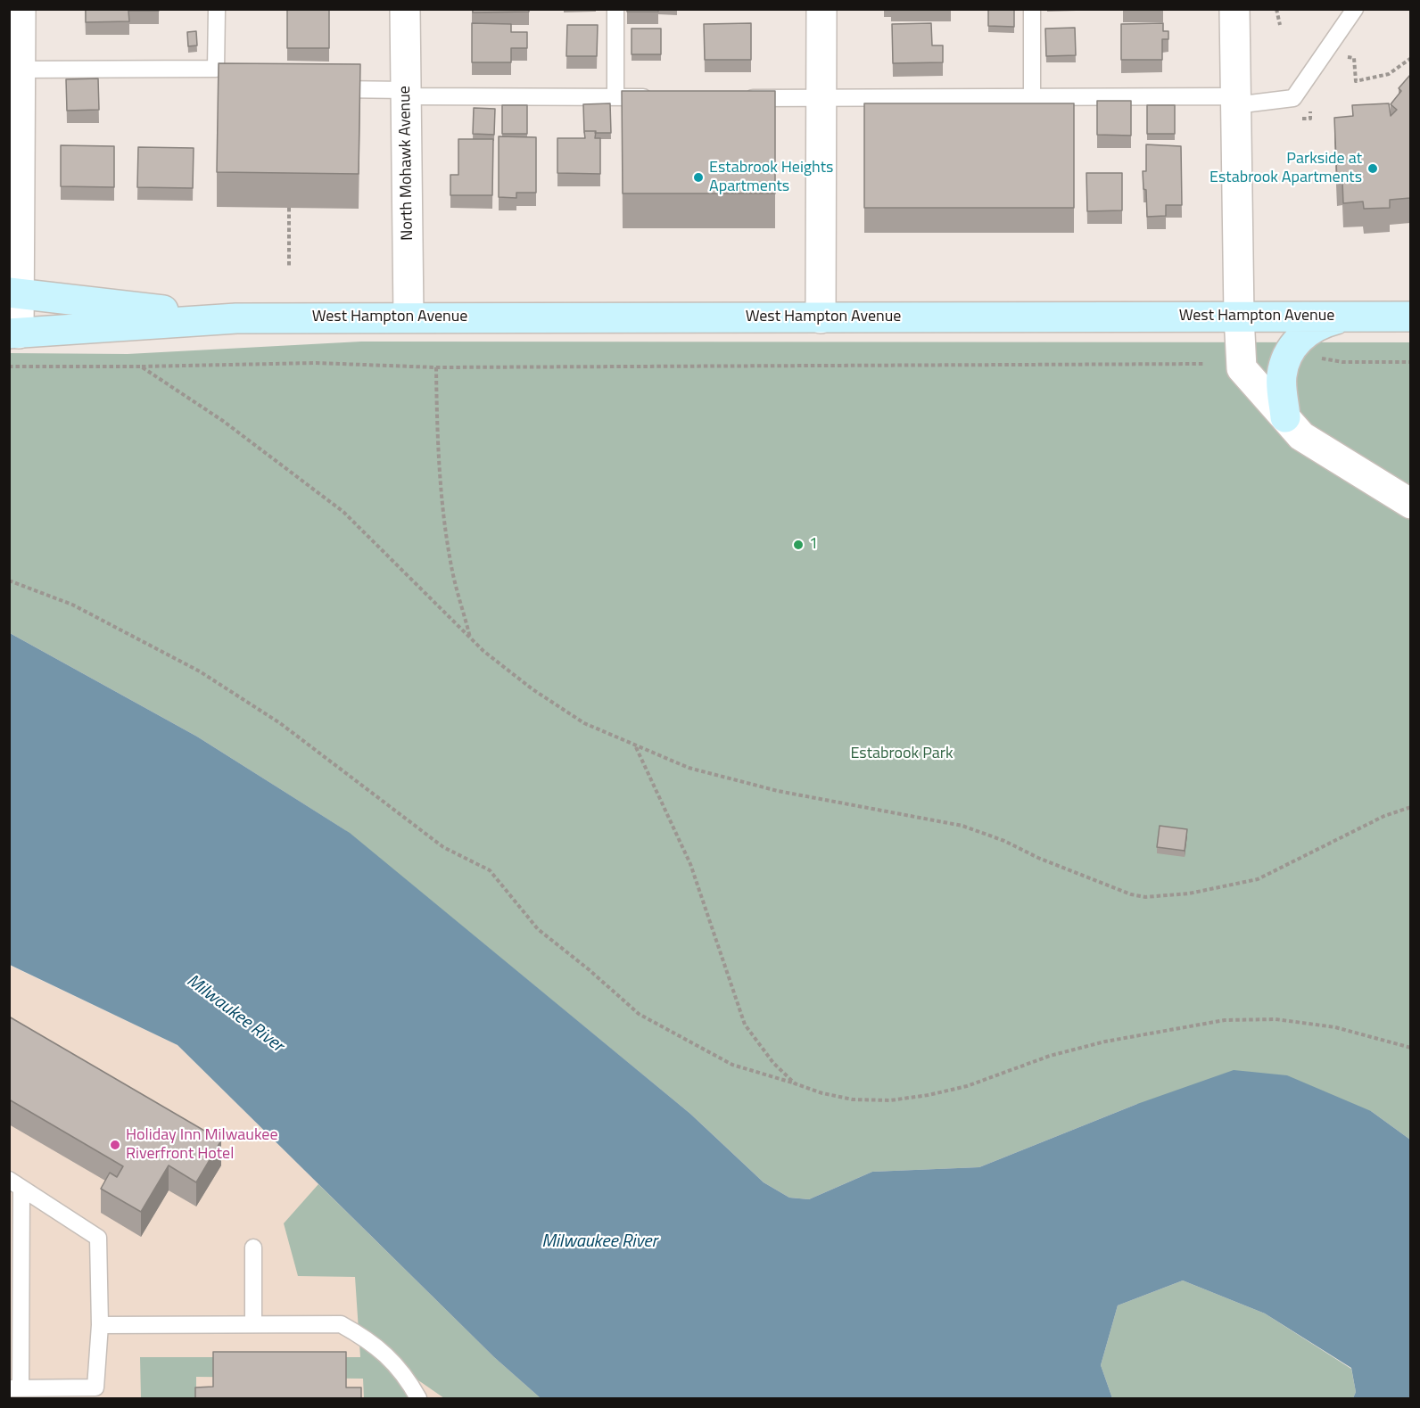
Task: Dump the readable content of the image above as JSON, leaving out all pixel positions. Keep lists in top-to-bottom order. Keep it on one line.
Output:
{"streets":{"main road":["West Hampton Avenue"],"street":["North Mohawk Avenue"]},"crossings":[["North Mohawk Avenue","West Hampton Avenue"]],"water":["Milwaukee River"],"parks":["Estabrook Park"],"places":["Parkside at Estabrook Apartments","Estabrook Heights Apartments","1","Holiday Inn Milwaukee Riverfront Hotel"]}
